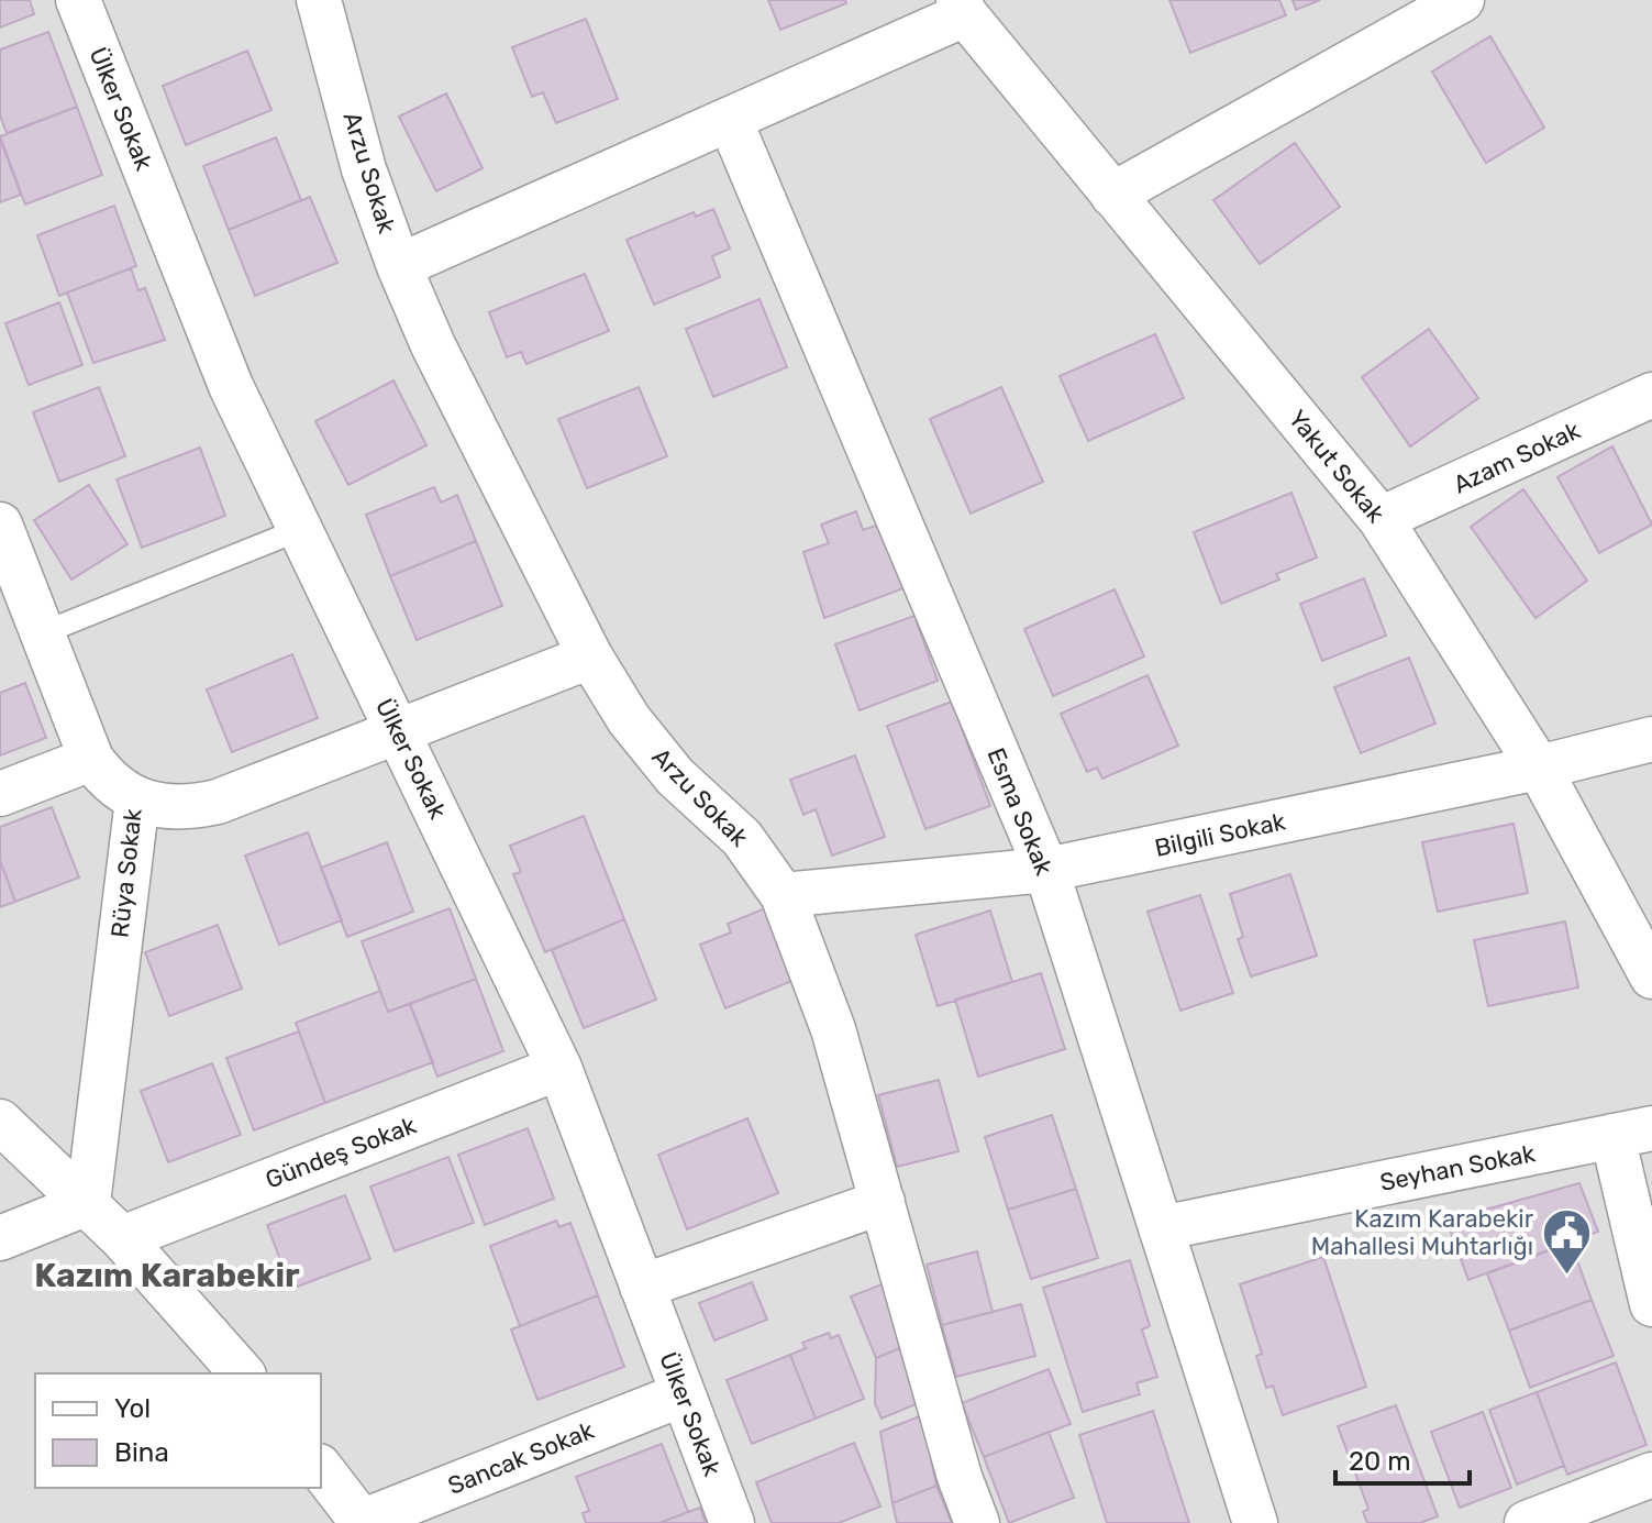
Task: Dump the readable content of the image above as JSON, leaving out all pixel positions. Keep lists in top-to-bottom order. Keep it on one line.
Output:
{"streets":{"street":["Ülker Sokak","Arzu Sokak","Azam Sokak","Yakut Sokak","Esma Sokak","Bilgili Sokak","Rüya Sokak","Gündeş Sokak","Seyhan Sokak","Sancak Sokak"]},"crossings":[["Ülker Sokak","Gündeş Sokak"],["Ülker Sokak","Sancak Sokak"],["Arzu Sokak","Bilgili Sokak"],["Azam Sokak","Yakut Sokak"],["Yakut Sokak","Bilgili Sokak"],["Esma Sokak","Bilgili Sokak"],["Esma Sokak","Seyhan Sokak"]],"districts":["Kazım Karabekir"],"places":{"public building":["Kazım Karabekir Mahallesi Muhtarlığı"]},"legend":["Yol","Bina"],"scale_bar":"20 m"}
